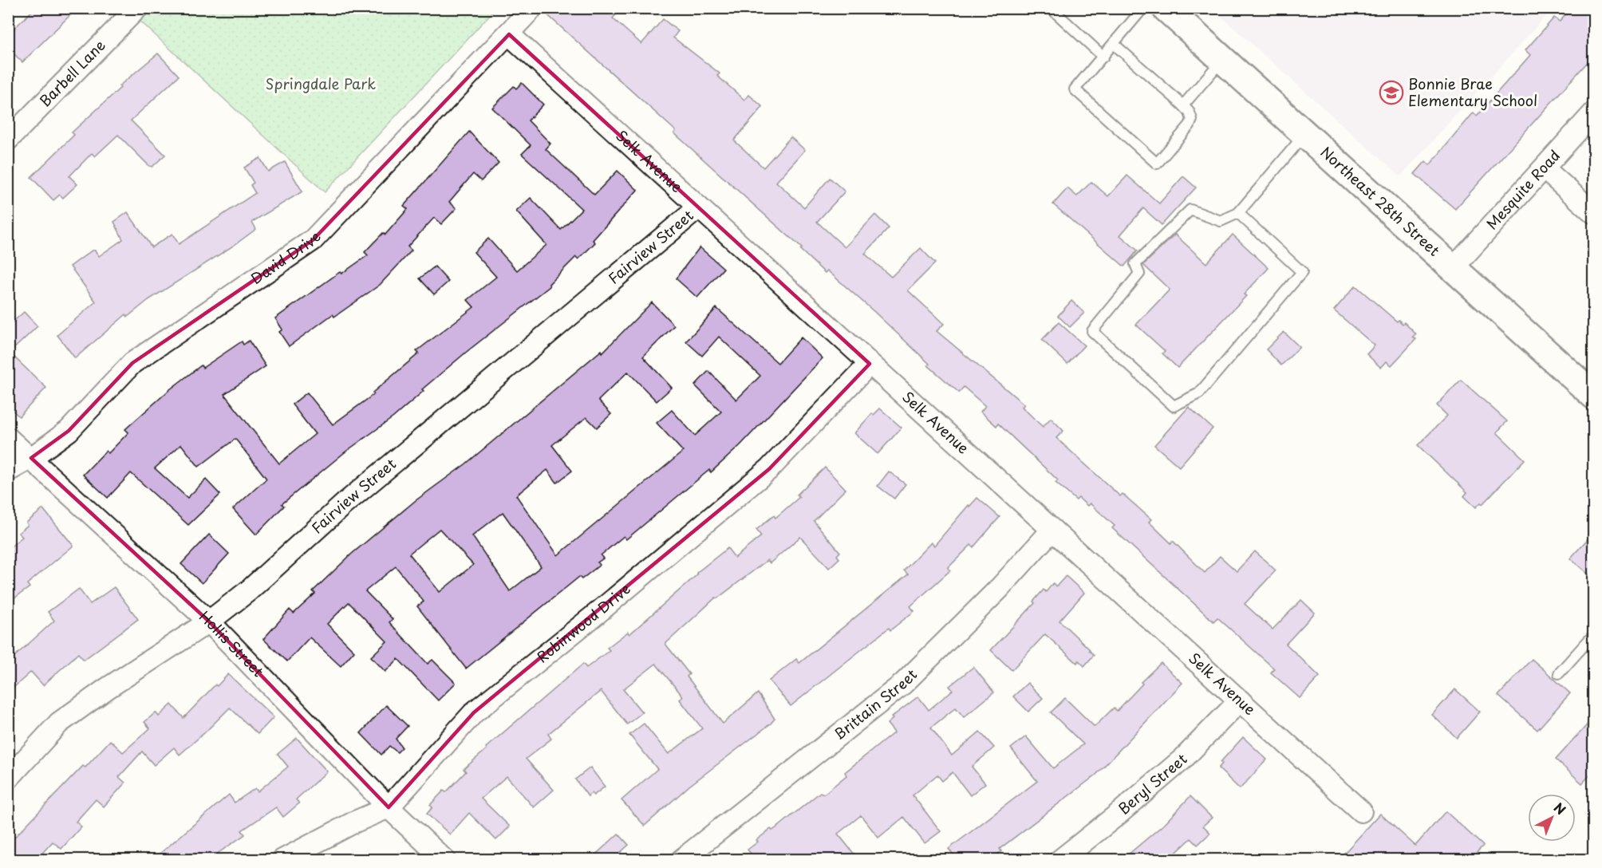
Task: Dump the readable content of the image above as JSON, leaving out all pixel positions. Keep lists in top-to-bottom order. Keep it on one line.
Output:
{"streets":{"main road":["Northeast 28th Street"],"street":["Barbell Lane","Selk Avenue","Mesquite Road","Fairview Street","David Drive","Robinwood Drive","Hollis Street","Brittain Street","Beryl Street"]},"crossings":[["Selk Avenue","Fairview Street"],["Selk Avenue","David Drive"],["Selk Avenue","Robinwood Drive"],["Selk Avenue","Brittain Street"],["Selk Avenue","Beryl Street"],["Mesquite Road","Northeast 28th Street"],["Fairview Street","Hollis Street"],["David Drive","Hollis Street"],["Robinwood Drive","Hollis Street"]],"parks":["Springdale Park"],"places":{"school or university":["Bonnie Brae Elementary School"]},"north":"top right"}
